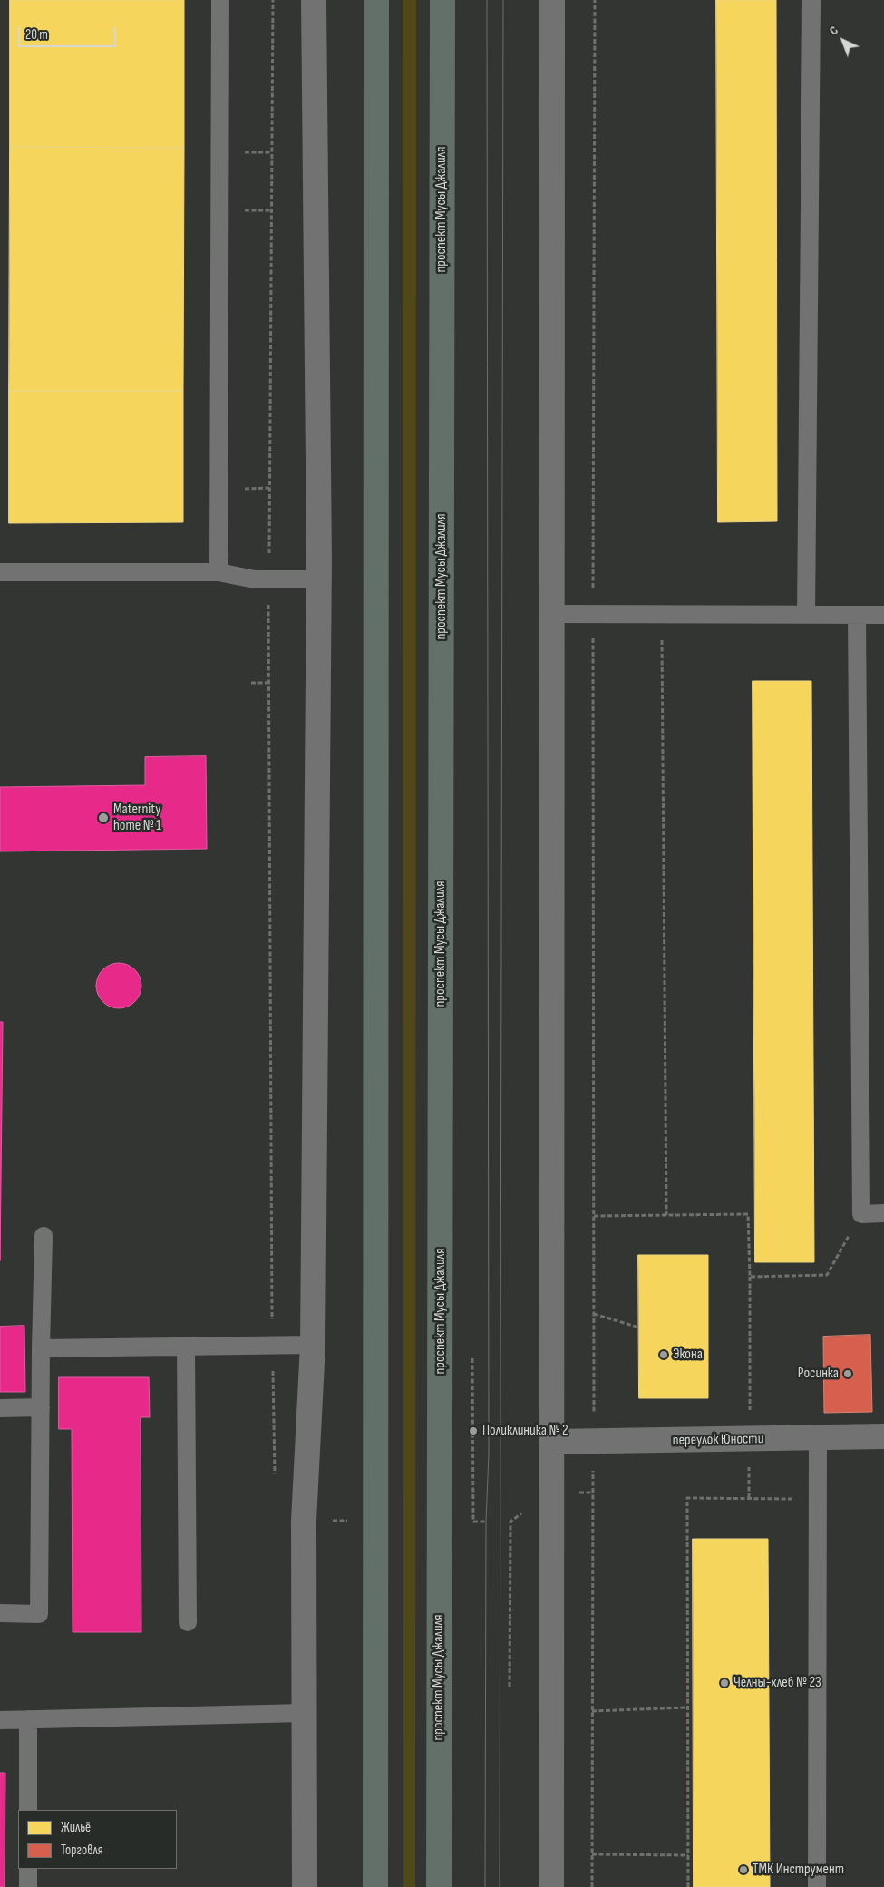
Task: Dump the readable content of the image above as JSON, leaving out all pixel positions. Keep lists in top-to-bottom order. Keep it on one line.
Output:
{"streets":{"main road":["проспект Мусы Джалиля"],"street":["переулок Юности"]},"places":["Maternity home № 1","Экона","Росинка","Поликлиника № 2","Челны-хлеб № 23","ТМК Инструмент"],"legend":["Жильё","Торговля"],"scale_bar":"20 m","north":"top left"}
